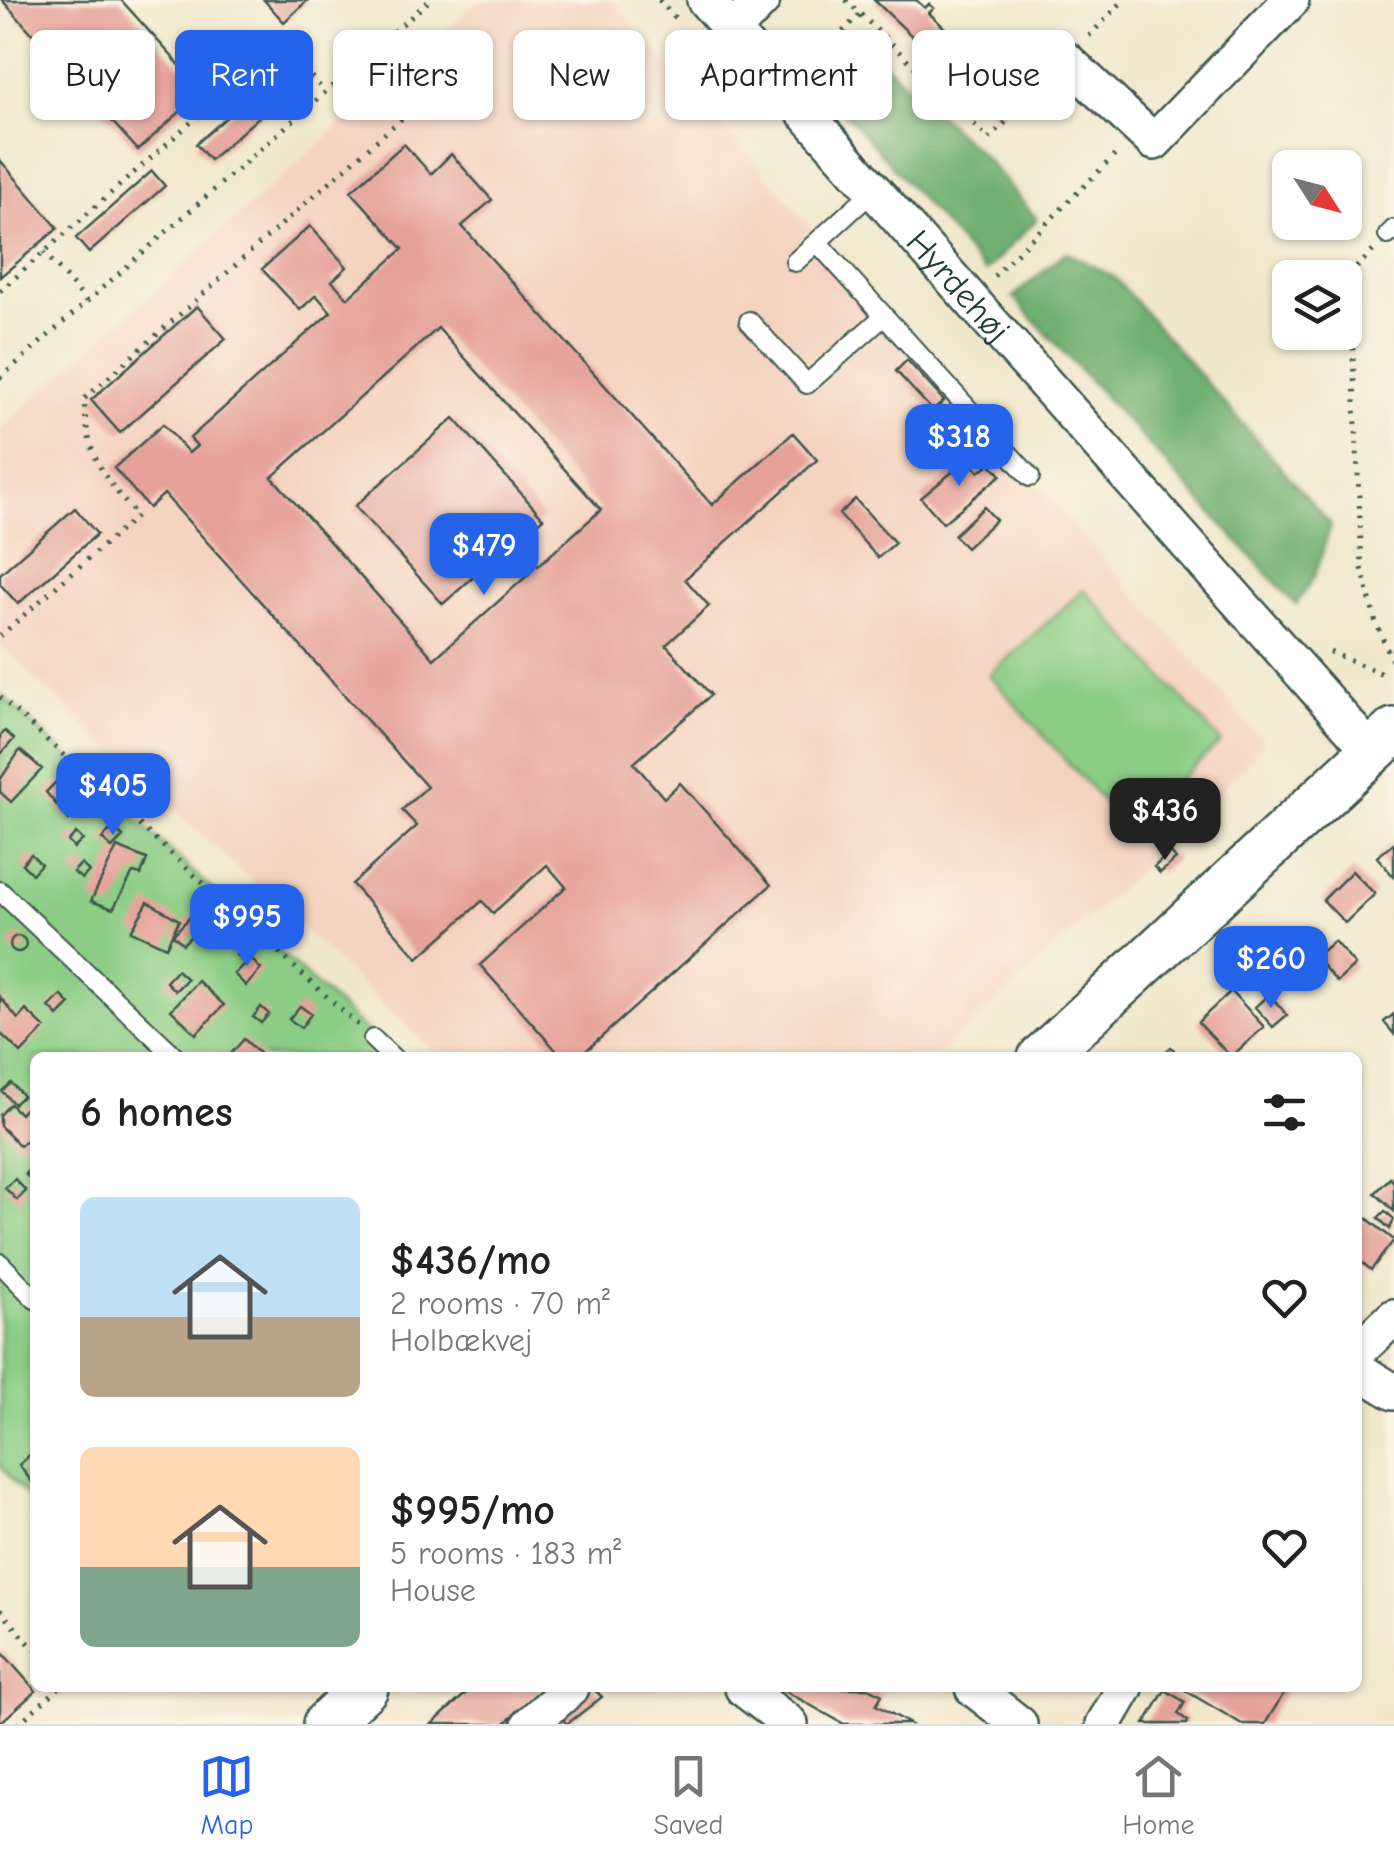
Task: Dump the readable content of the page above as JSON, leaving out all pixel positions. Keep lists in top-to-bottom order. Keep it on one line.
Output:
{"streets":{"street":["Hyrdehøj"]},"north":"bottom right","page":{"chip":["Buy","Rent","Filters","New","Apartment","House"],"price":["$318","$479","$405","$436","$995","$260"],"heading":"6 homes","list":[{"name":"$436/mo","note":"2 rooms · 70 m² · Holbækvej"},{"name":"$995/mo","note":"5 rooms · 183 m² · House"}],"tabs":["Map","Saved","Home"]}}
